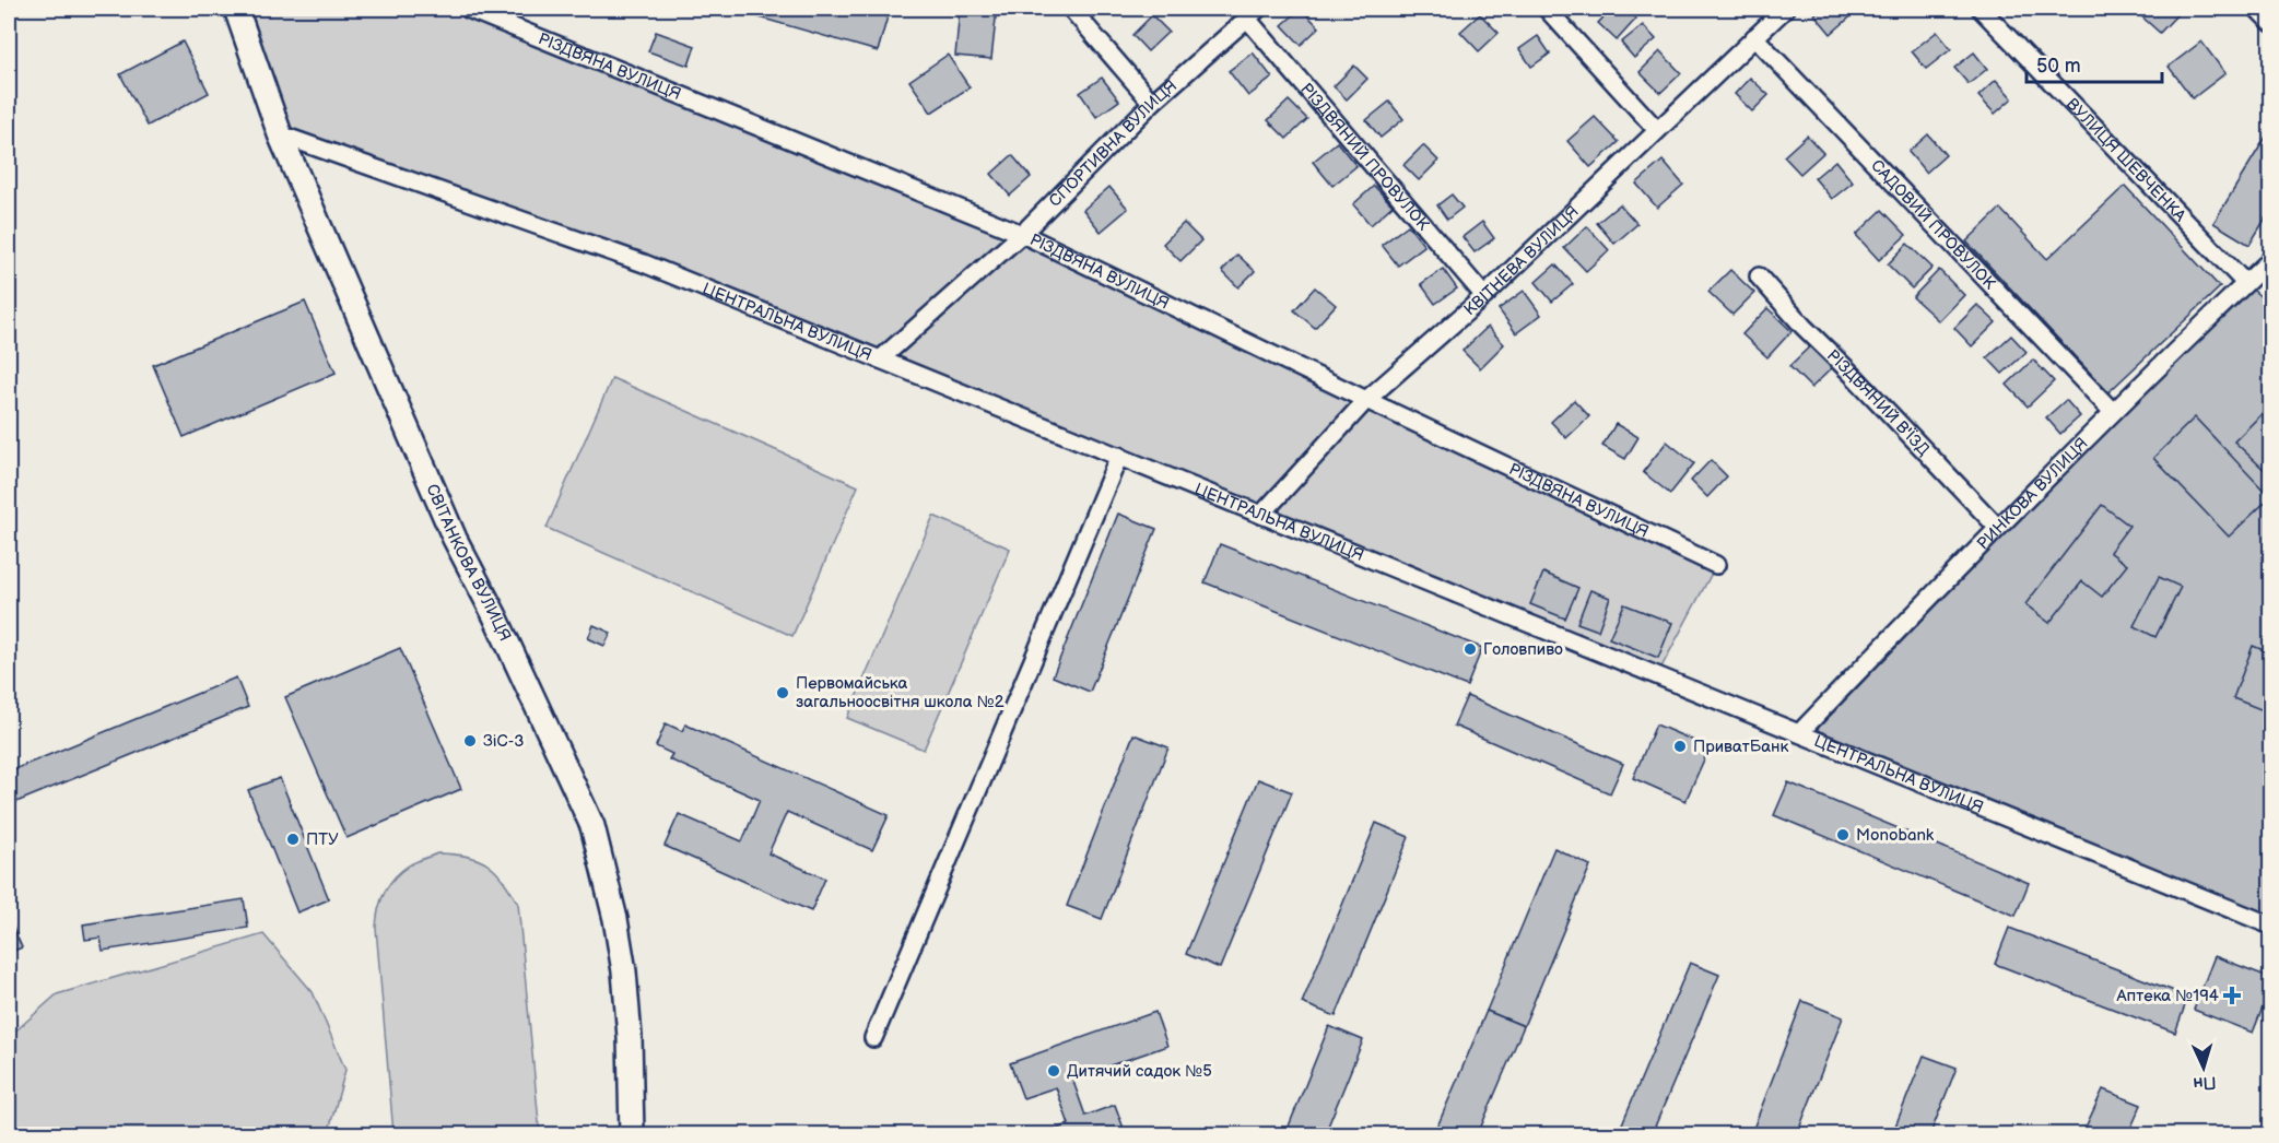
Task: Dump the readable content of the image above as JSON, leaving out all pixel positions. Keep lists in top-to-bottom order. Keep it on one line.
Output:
{"streets":{"street":["РІЗДВЯНА ВУЛИЦЯ","СПОРТИВНА ВУЛИЦЯ","РІЗДВЯНИЙ ПРОВУЛОК","ВУЛИЦЯ ШЕВЧЕНКА","САДОВИЙ ПРОВУЛОК","КВІТНЕВА ВУЛИЦЯ","ЦЕНТРАЛЬНА ВУЛИЦЯ","РІЗДВЯНИЙ В'ЇЗД","РИНКОВА ВУЛИЦЯ","СВІТАНКОВА ВУЛИЦЯ"]},"crossings":[["РІЗДВЯНА ВУЛИЦЯ","СПОРТИВНА ВУЛИЦЯ"],["РІЗДВЯНА ВУЛИЦЯ","КВІТНЕВА ВУЛИЦЯ"],["СПОРТИВНА ВУЛИЦЯ","РІЗДВЯНИЙ ПРОВУЛОК"],["СПОРТИВНА ВУЛИЦЯ","ЦЕНТРАЛЬНА ВУЛИЦЯ"],["РІЗДВЯНИЙ ПРОВУЛОК","КВІТНЕВА ВУЛИЦЯ"],["ВУЛИЦЯ ШЕВЧЕНКА","РИНКОВА ВУЛИЦЯ"],["САДОВИЙ ПРОВУЛОК","КВІТНЕВА ВУЛИЦЯ"],["САДОВИЙ ПРОВУЛОК","РИНКОВА ВУЛИЦЯ"],["КВІТНЕВА ВУЛИЦЯ","ЦЕНТРАЛЬНА ВУЛИЦЯ"],["ЦЕНТРАЛЬНА ВУЛИЦЯ","РИНКОВА ВУЛИЦЯ"],["ЦЕНТРАЛЬНА ВУЛИЦЯ","СВІТАНКОВА ВУЛИЦЯ"],["РІЗДВЯНИЙ В'ЇЗД","РИНКОВА ВУЛИЦЯ"]],"places":{"other":["Головпиво","Первомайська загальноосвітня школа №2","ЗіС-3","ПриватБанк","Monobank","ПТУ","Дитячий садок №5"],"health":["Аптека №194"]},"scale_bar":"50 m","north":"bottom"}
